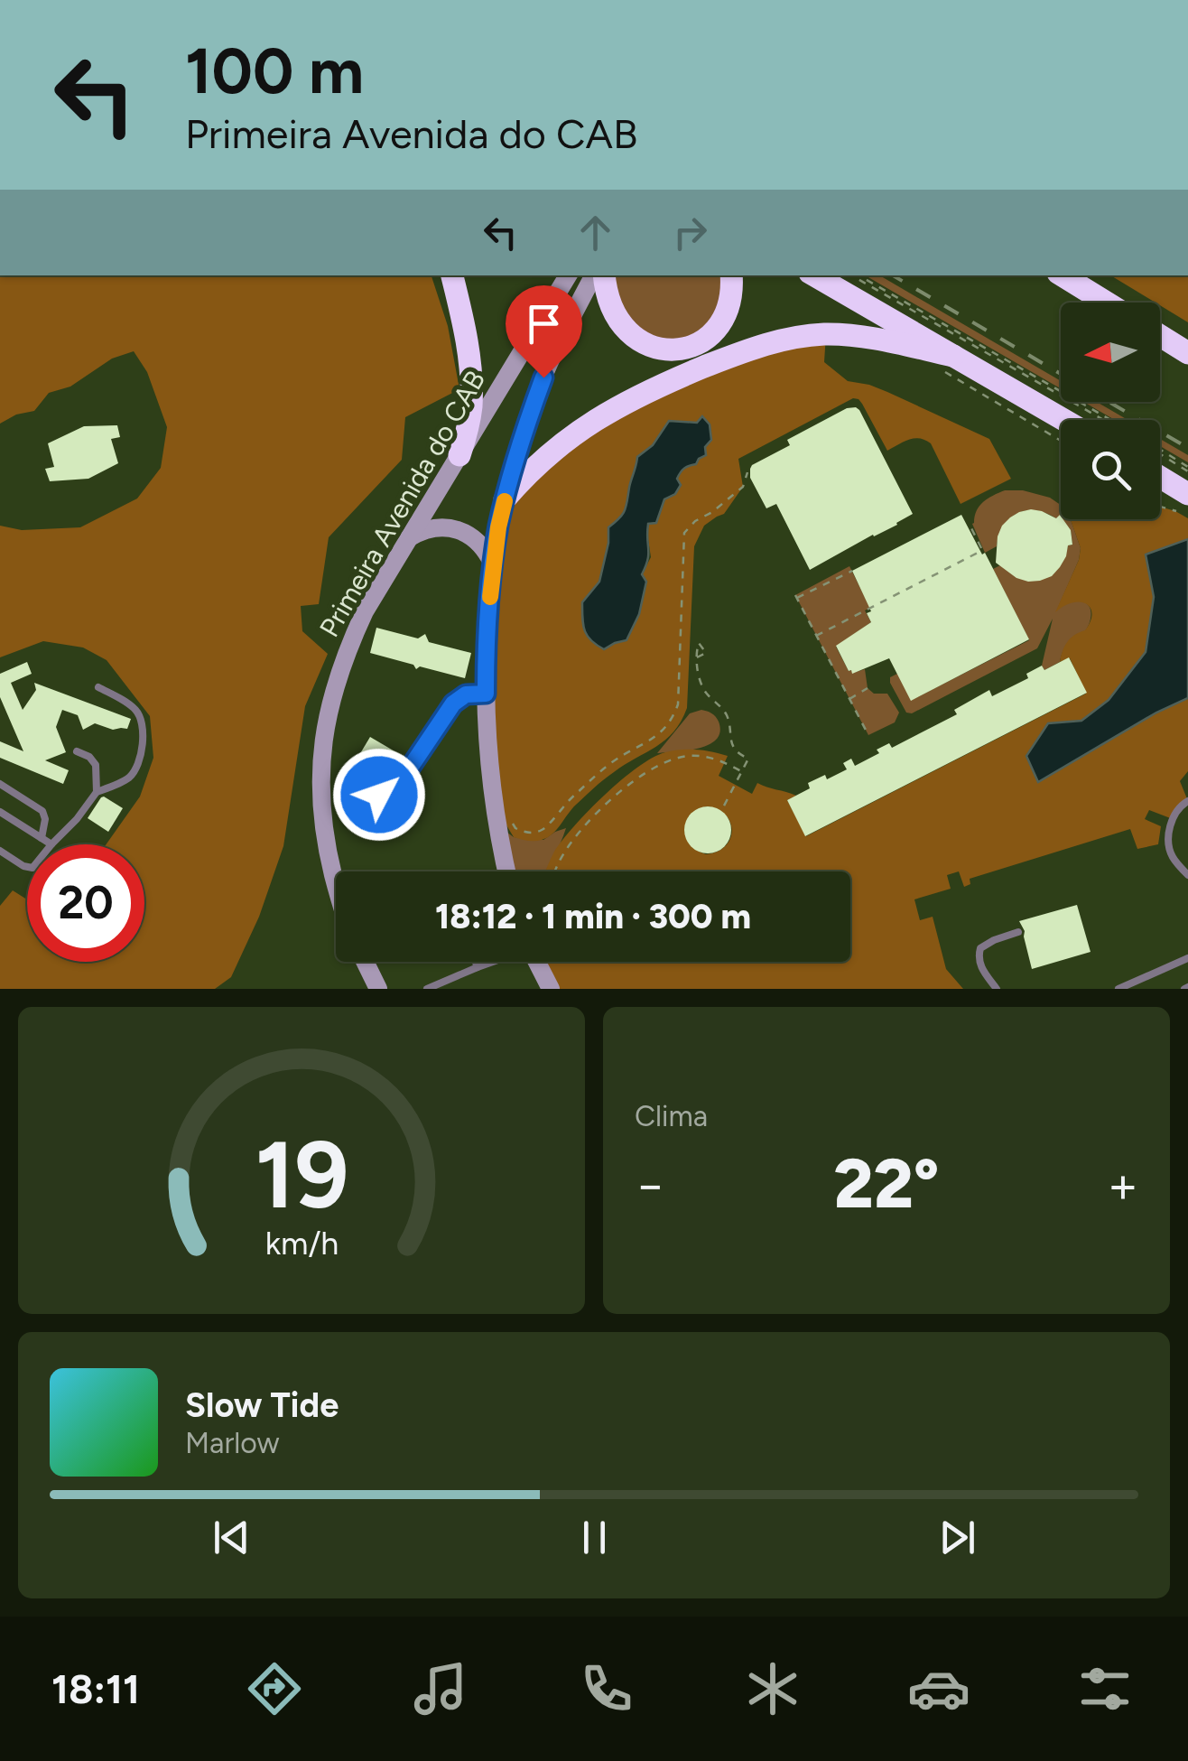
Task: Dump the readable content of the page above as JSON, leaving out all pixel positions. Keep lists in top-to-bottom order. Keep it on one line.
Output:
{"streets":{"main road":["Primeira Avenida do CAB"]},"north":"left","page":{"turn":["100 m","Primeira Avenida do CAB"],"limit":"20","trip":"18:12 · 1 min · 300 m","tile":"Clima","heat":["−","22°","+"],"song":["Slow Tide","Marlow"],"tabs":"18:11","gauge":["19","km/h"]}}
